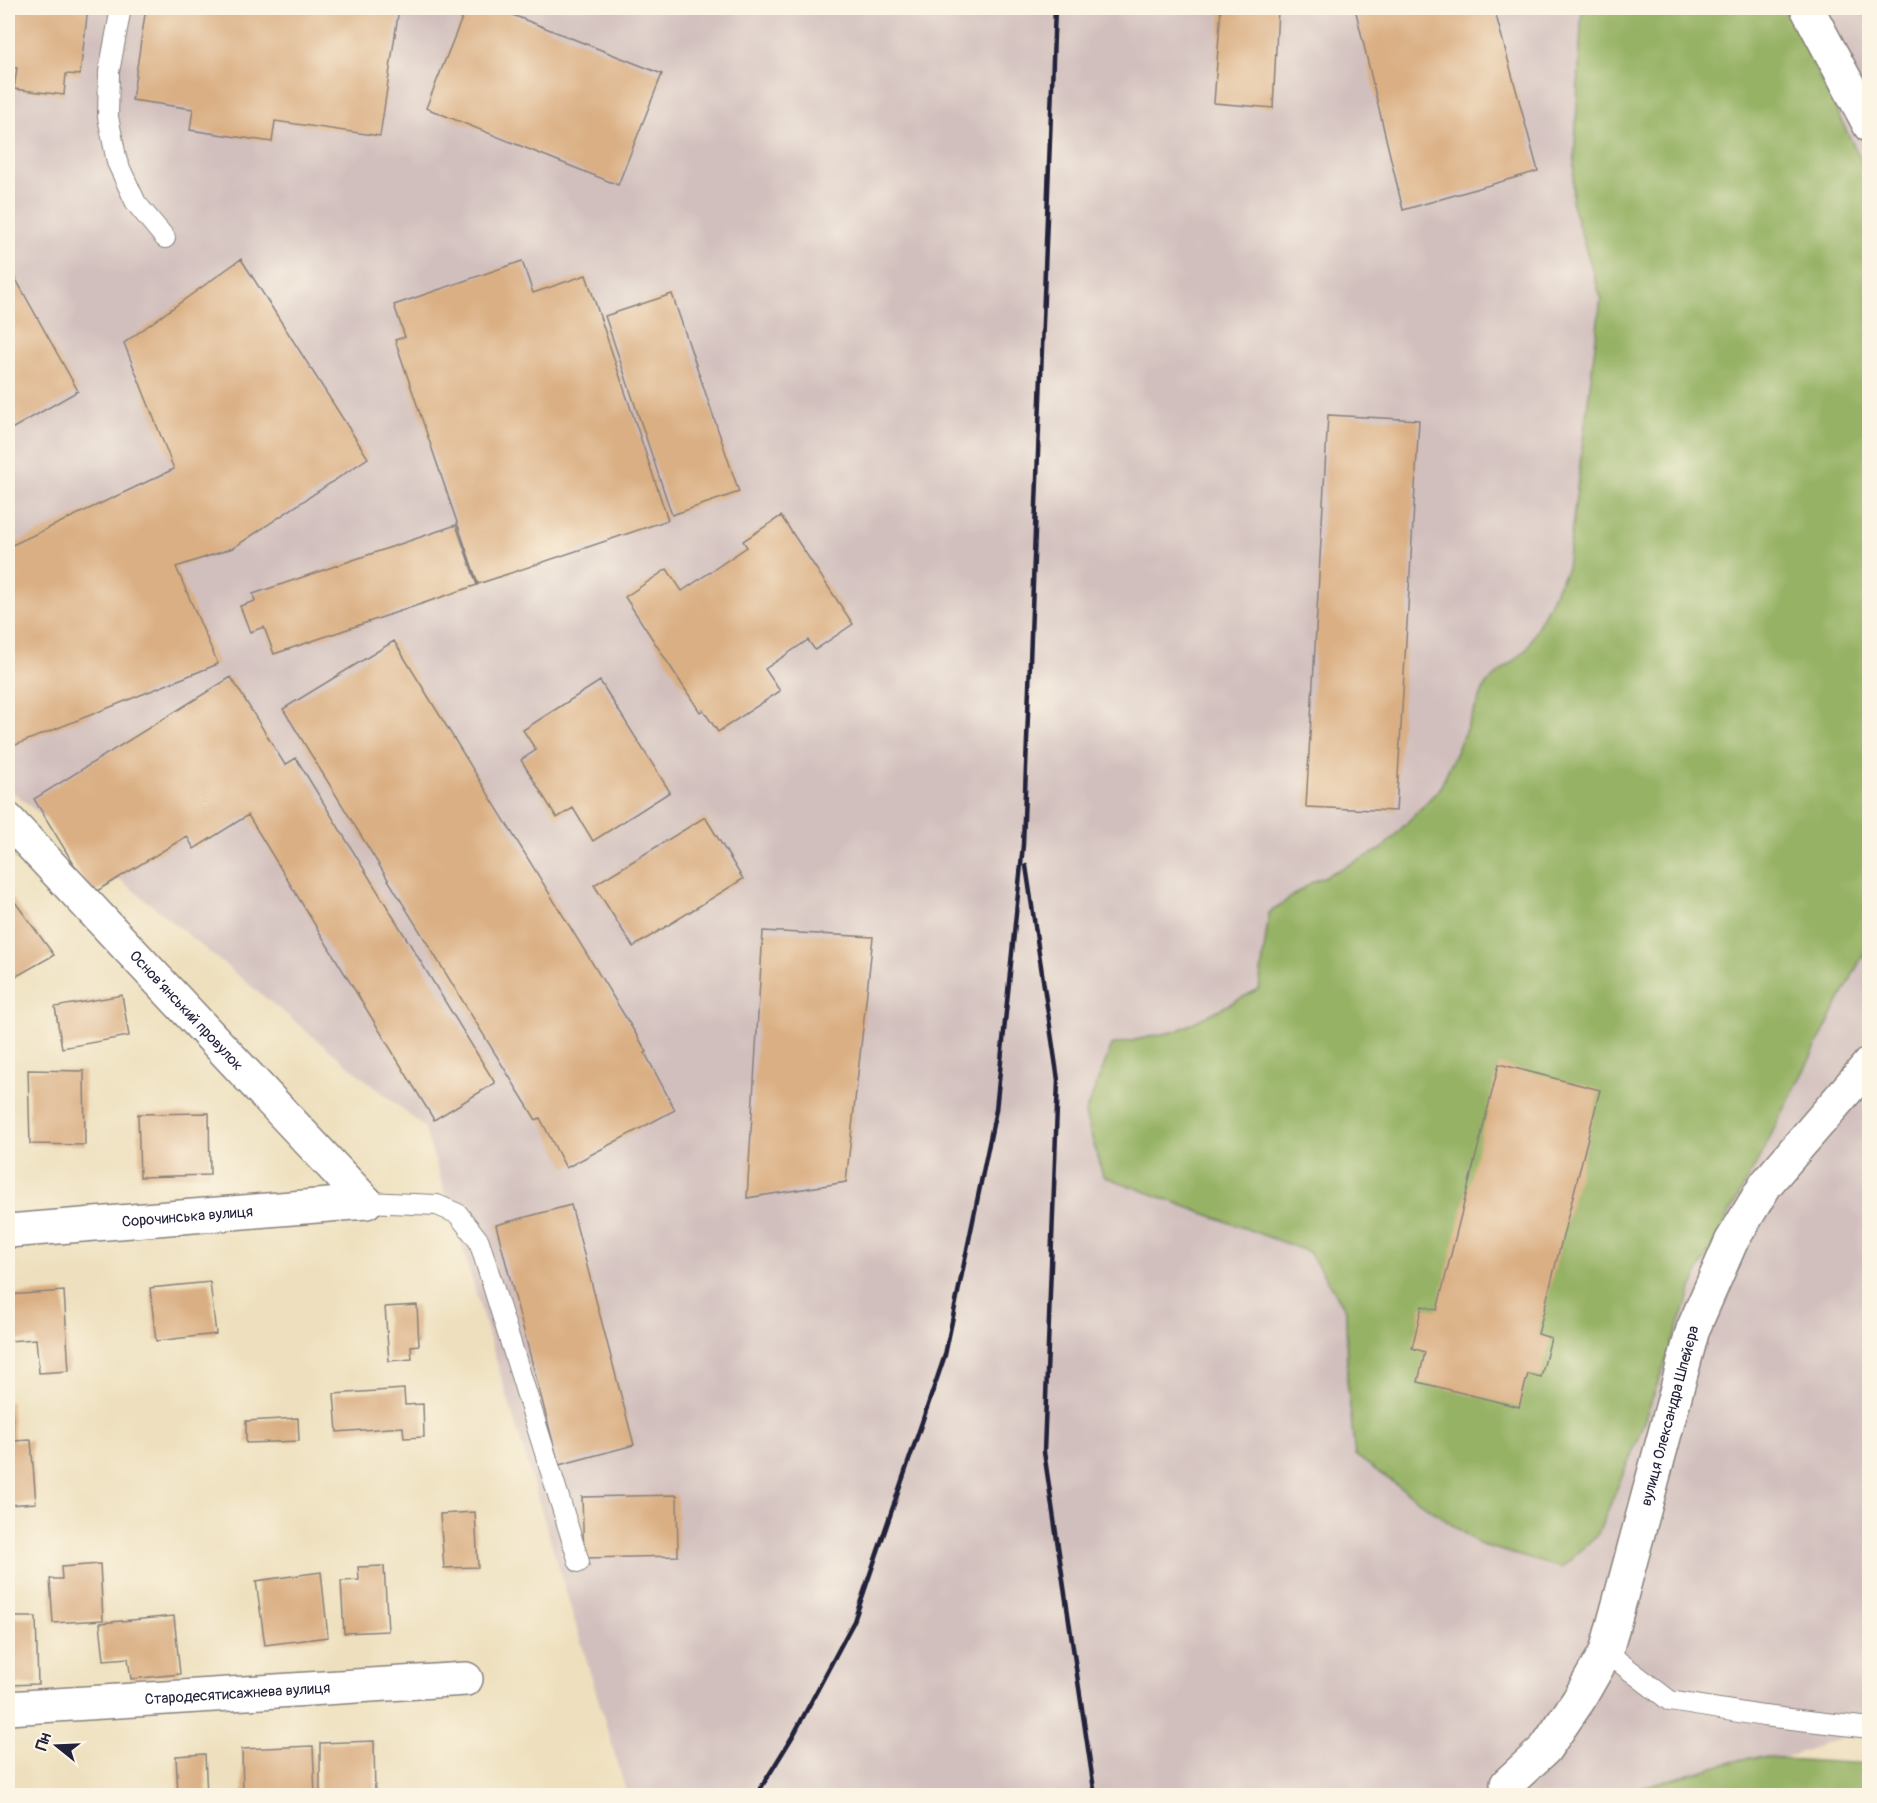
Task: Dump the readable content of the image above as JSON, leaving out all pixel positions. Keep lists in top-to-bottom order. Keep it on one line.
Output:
{"streets":{"street":["Основ’янський провулок","Сорочинська вулиця","вулиця Олександра Шпейєра","Стародесятисажнева вулиця"]},"crossings":[["Основ’янський провулок","Сорочинська вулиця"]],"north":"left"}
